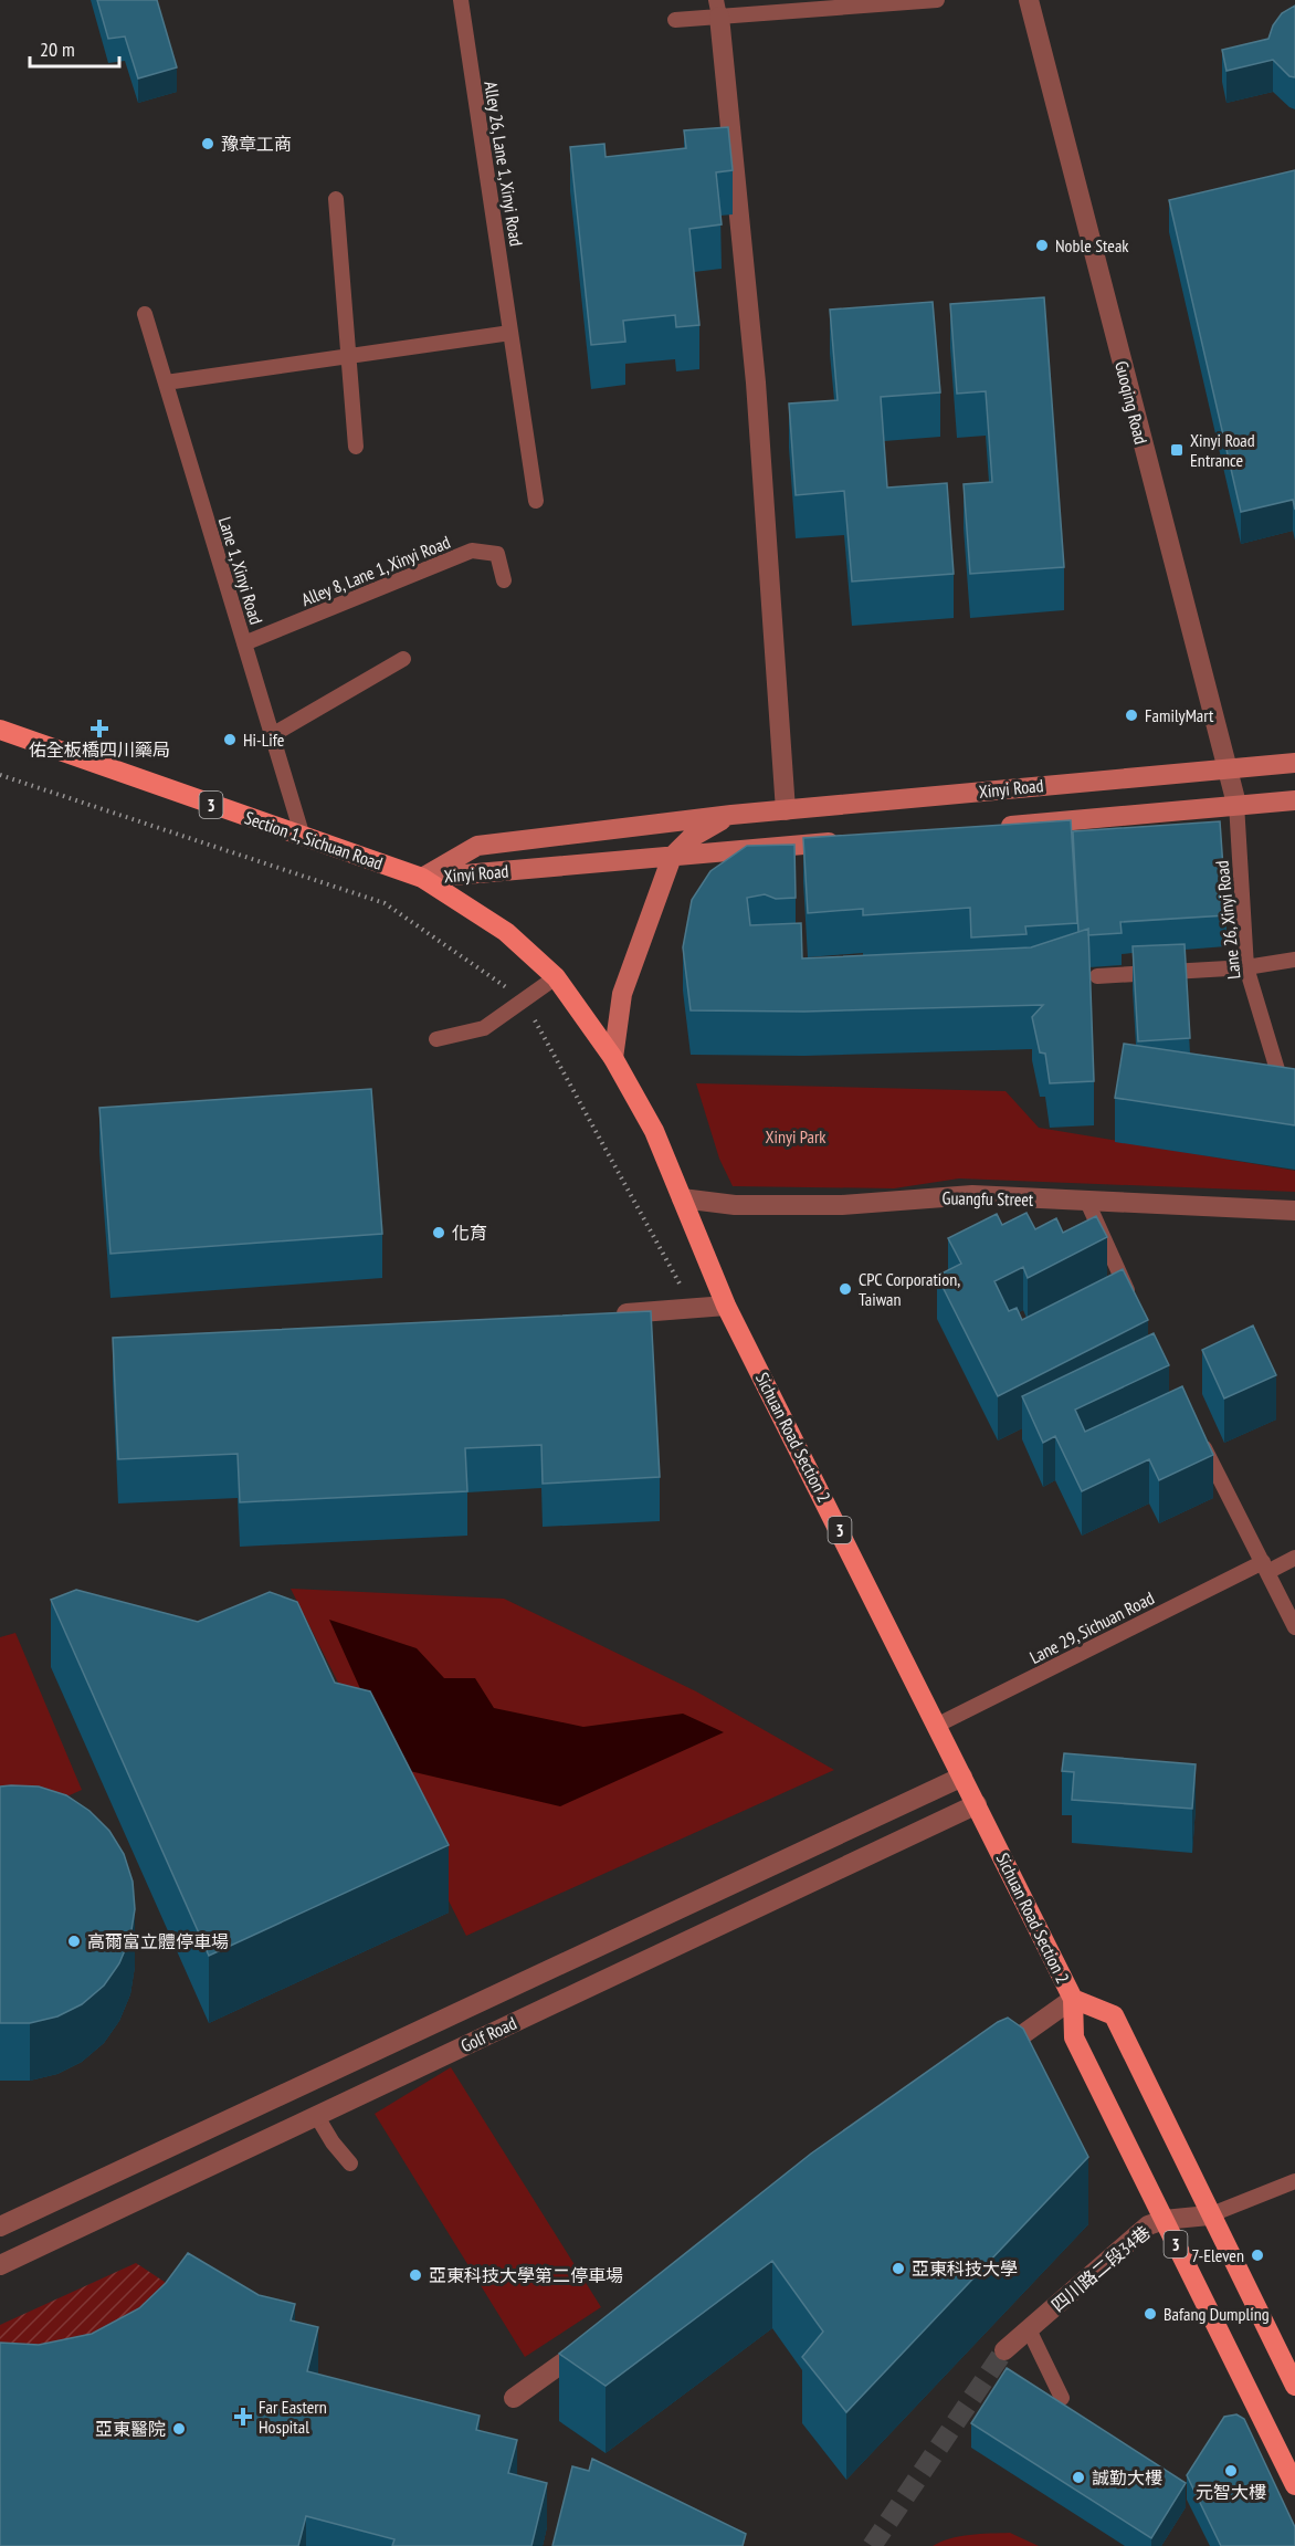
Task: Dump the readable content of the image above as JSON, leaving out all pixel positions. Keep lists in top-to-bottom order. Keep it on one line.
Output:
{"streets":{"main road":["3","Section 1, Sichuan Road","Sichuan Road Section 2"],"street":["Guoqing Road","Xinyi Road","Guangfu Street","Golf Road","四川路二段34巷"],"lane":["Alley 26, Lane 1, Xinyi Road","Lane 1, Xinyi Road","Alley 8, Lane 1, Xinyi Road","Lane 26, Xinyi Road","Lane 29, Sichuan Road"]},"crossings":[["Guoqing Road","Xinyi Road"],["Guoqing Road","Lane 26, Xinyi Road"],["Lane 1, Xinyi Road","Alley 8, Lane 1, Xinyi Road"],["Lane 1, Xinyi Road","Section 1, Sichuan Road"],["Xinyi Road","Section 1, Sichuan Road"],["Xinyi Road","Lane 26, Xinyi Road"],["Section 1, Sichuan Road","Sichuan Road Section 2"],["Guangfu Street","Sichuan Road Section 2"],["Sichuan Road Section 2","Lane 29, Sichuan Road"],["Sichuan Road Section 2","Golf Road"],["Sichuan Road Section 2","四川路二段34巷"]],"parks":["Xinyi Park"],"places":{"other":["豫章工商","Noble Steak","FamilyMart","Hi-Life","化育","CPC Corporation, Taiwan","高爾富立體停車場","7-Eleven","亞東科技大學","亞東科技大學第二停車場","Bafang Dumpling","亞東醫院","元智大樓","誠勤大樓"],"transit":["Xinyi Road Entrance"],"health":["佑全板橋四川藥局","Far Eastern Hospital"]},"scale_bar":"20 m"}
